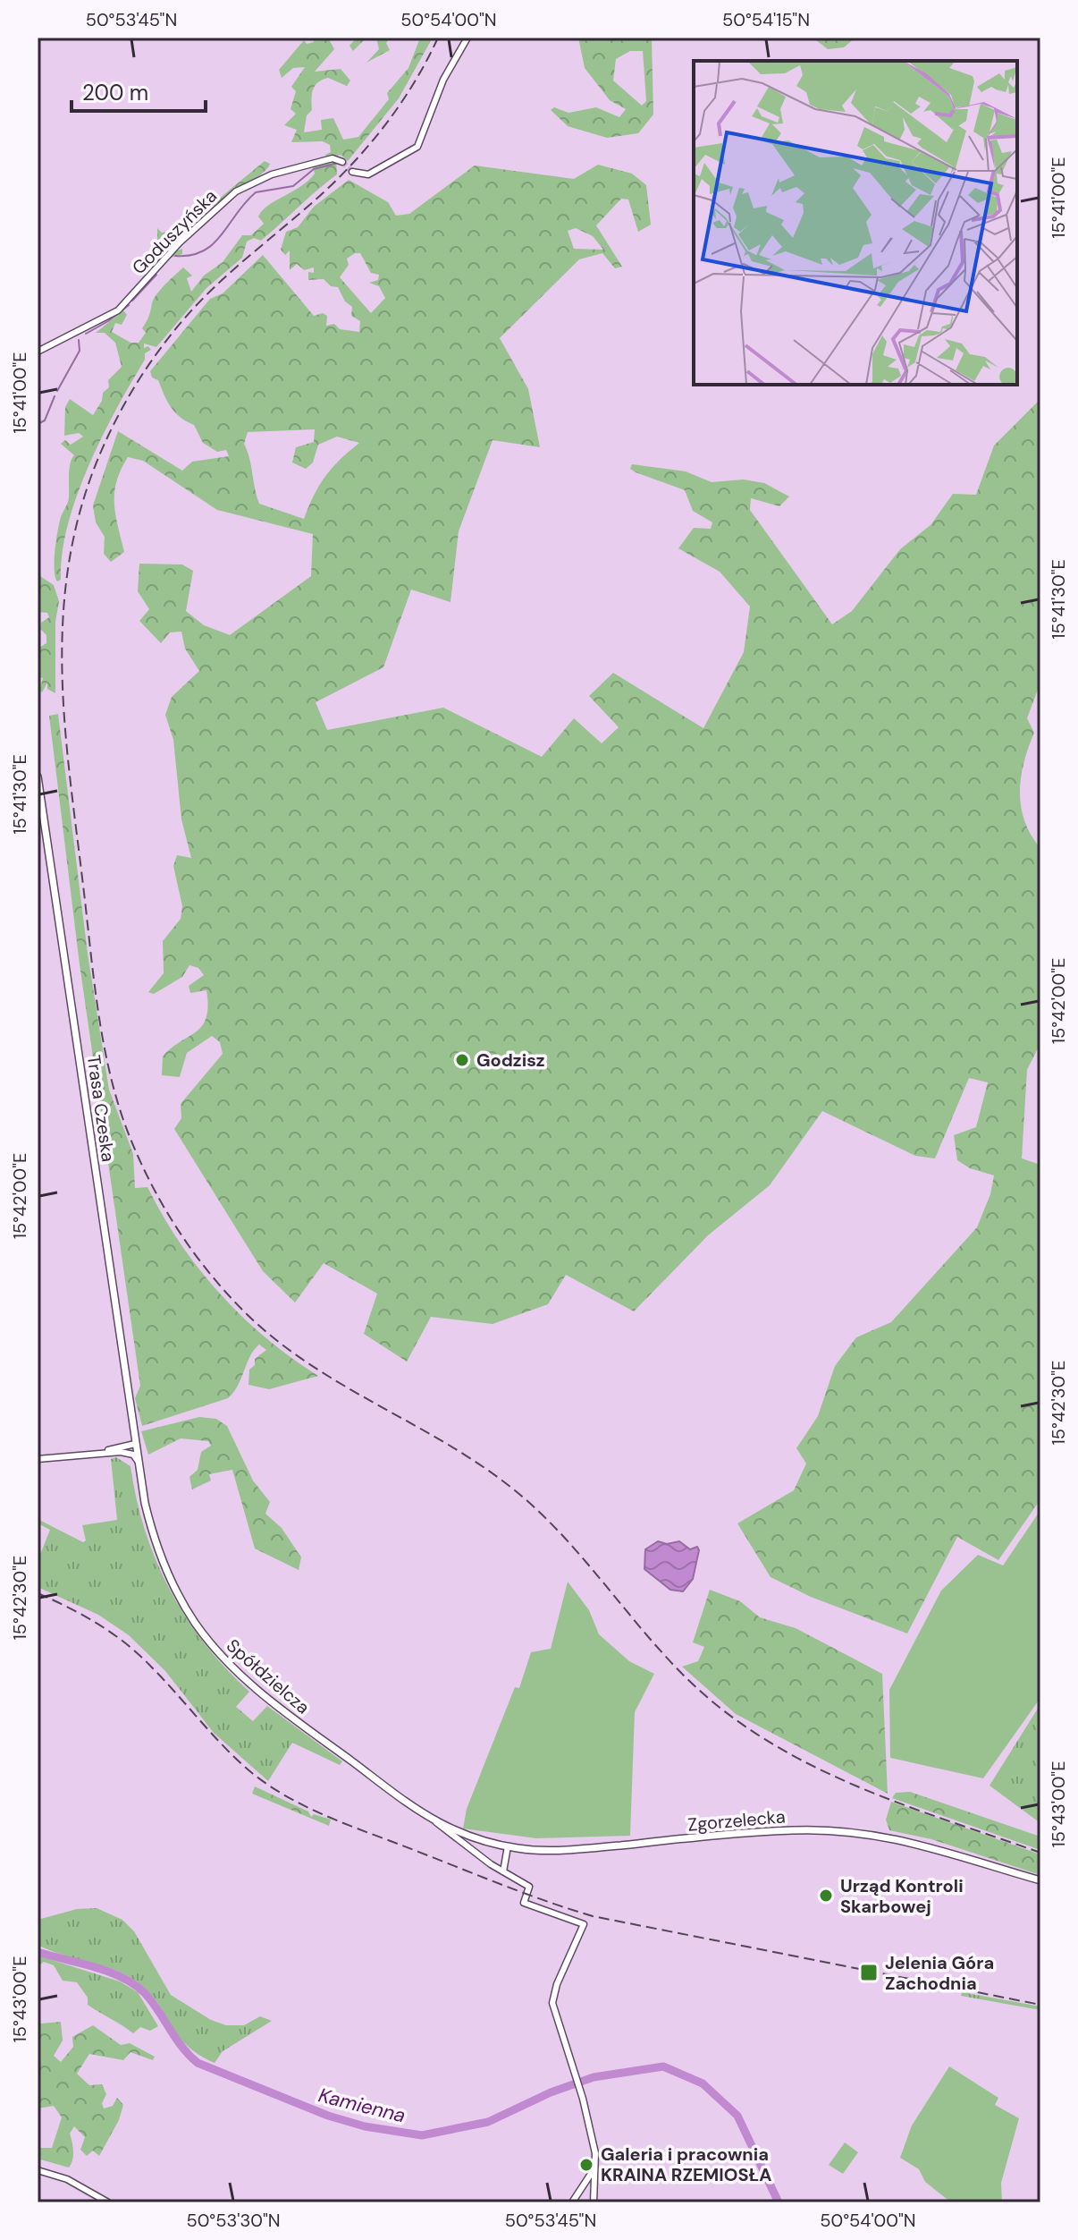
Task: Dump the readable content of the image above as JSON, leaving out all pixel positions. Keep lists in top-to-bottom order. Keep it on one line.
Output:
{"streets":{"main road":["Trasa Czeska","Spółdzielcza","Zgorzelecka"],"street":["Goduszyńska"]},"crossings":[["Trasa Czeska","Spółdzielcza"],["Spółdzielcza","Zgorzelecka"]],"water":["Kamienna"],"places":{"other":["Godzisz","Urząd Kontroli Skarbowej","Galeria i pracownia KRAINA RZEMIOSŁA"],"transit":["Jelenia Góra Zachodnia"]},"scale_bar":"200 m","coordinates":["50°53'45\"N","50°54'00\"N","50°54'15\"N","15°41'00\"E","15°41'30\"E","15°42'00\"E","15°42'30\"E","15°43'00\"E","50°53'30\"N"]}
